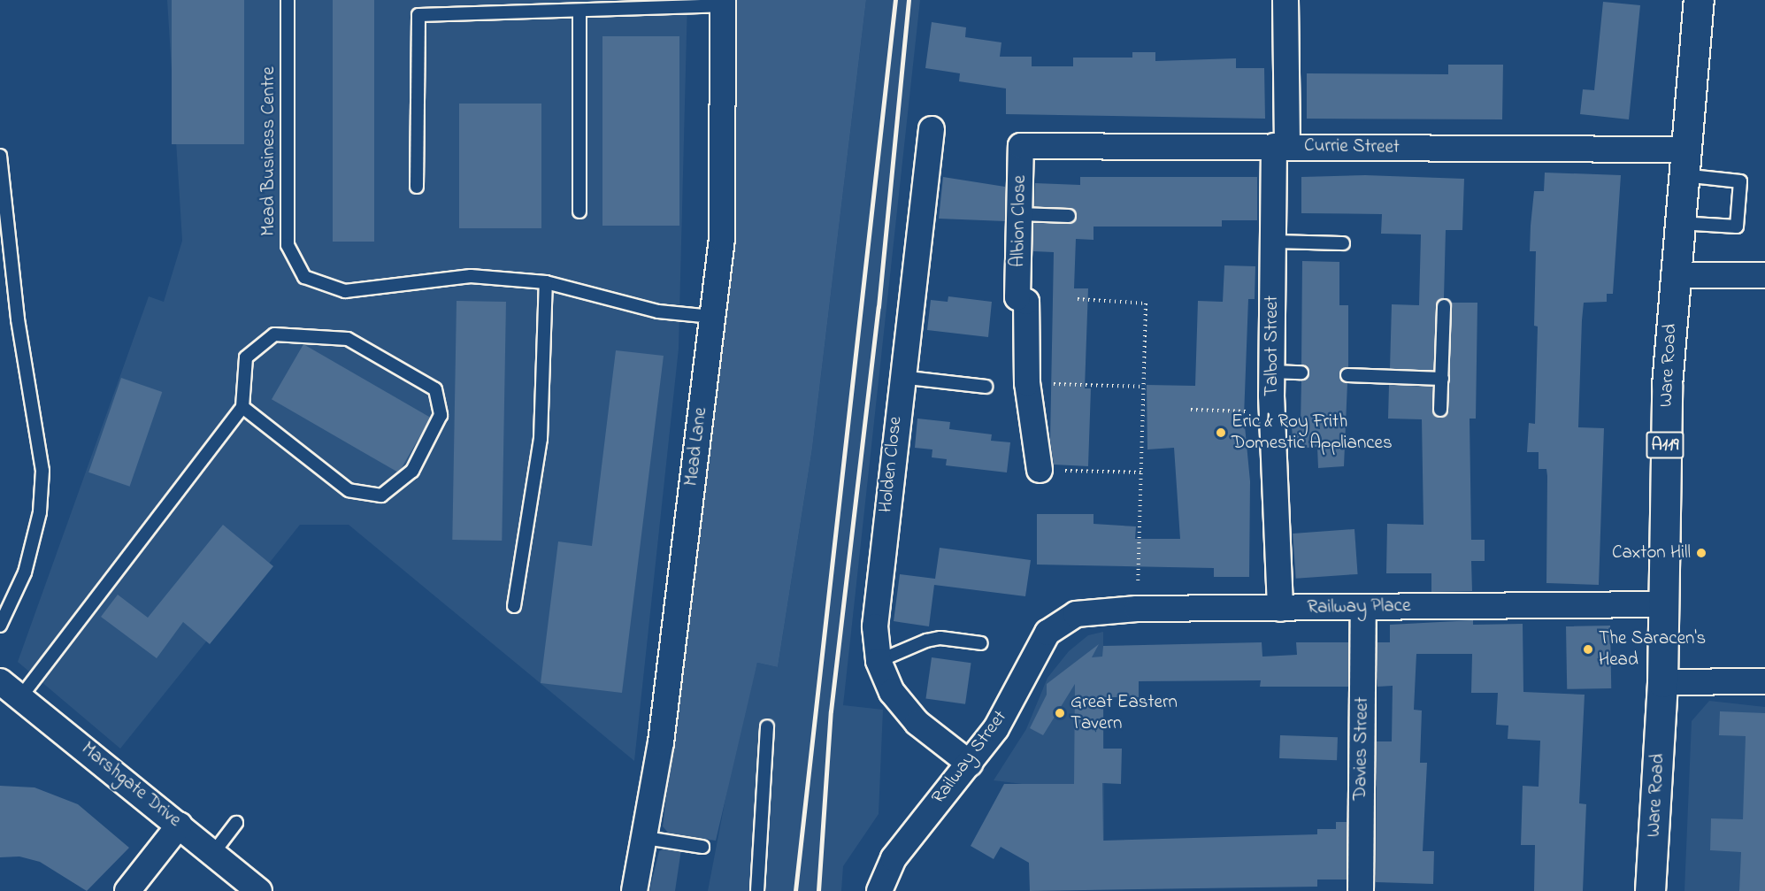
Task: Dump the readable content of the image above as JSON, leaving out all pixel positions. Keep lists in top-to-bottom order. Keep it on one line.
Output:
{"streets":{"main road":["Ware Road","A119"],"street":["Currie Street","Albion Close","Talbot Street","Mead Lane","Holden Close","Railway Place","Davies Street","Railway Street","Marshgate Drive"],"lane":["Mead Business Centre"]},"crossings":[["Currie Street","Albion Close"],["Currie Street","Talbot Street"],["Currie Street","Ware Road"],["Mead Business Centre","Mead Lane"],["Talbot Street","Railway Place"],["Ware Road","Railway Place"],["Holden Close","Railway Street"],["Railway Place","Davies Street"],["Railway Place","Railway Street"]],"places":["Eric & Roy Frith Domestic Appliances","Caxton Hill","The Saracen's Head","Great Eastern Tavern"]}
